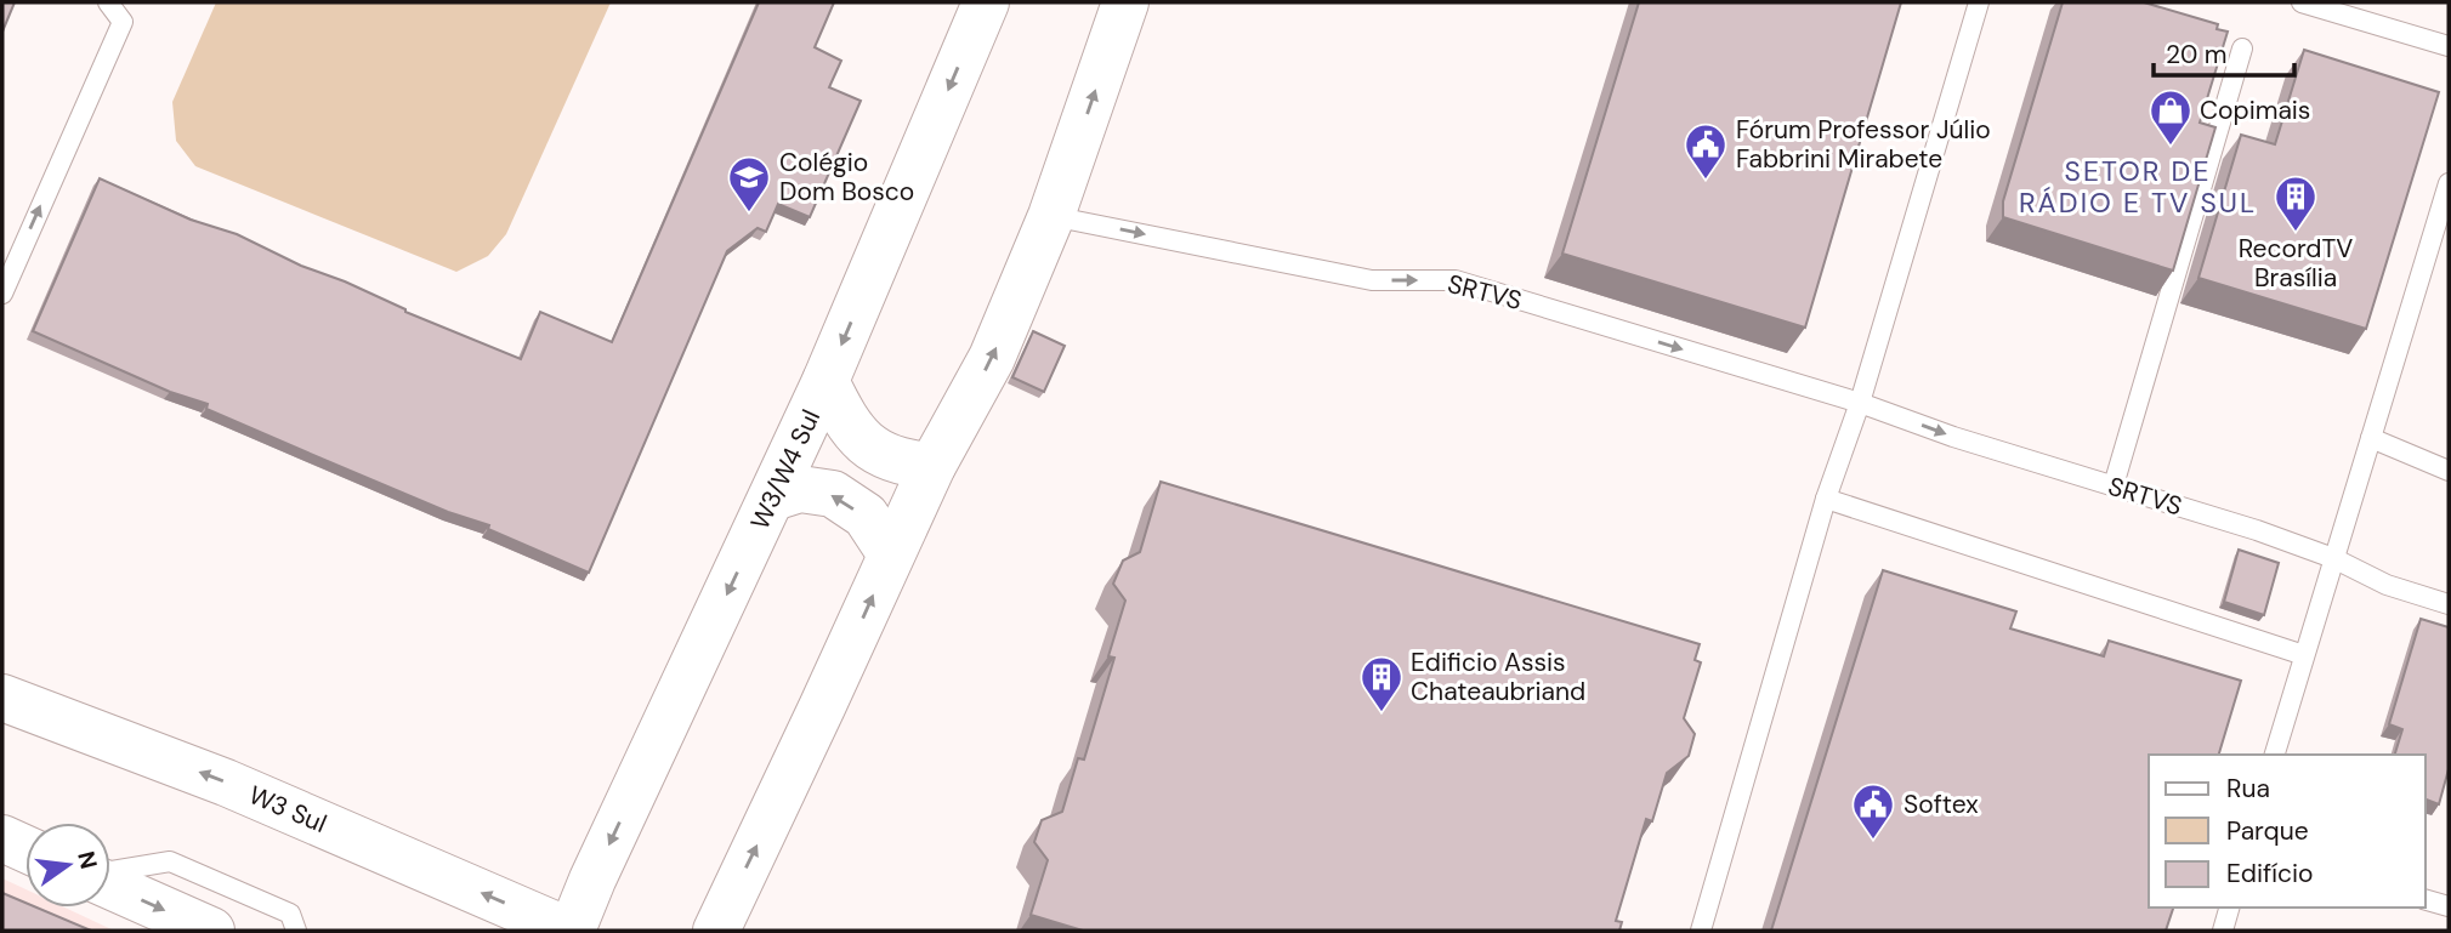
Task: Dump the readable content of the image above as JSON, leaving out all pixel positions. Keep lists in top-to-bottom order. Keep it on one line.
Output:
{"streets":{"main road":["W3/W4 Sul","W3 Sul"],"lane":["SRTVS"]},"crossings":[["W3/W4 Sul","W3 Sul"]],"one_way":["SRTVS","W3 Sul"],"districts":["SETOR DE RÁDIO E TV SUL"],"places":{"shop":["Copimais"],"public building":["Fórum Professor Júlio Fabbrini Mirabete","Softex"],"school or university":["Colégio Dom Bosco"],"building":["RecordTV Brasília","Edificio Assis Chateaubriand"]},"legend":["Rua","Parque","Edifício"],"scale_bar":"20 m","north":"right"}
